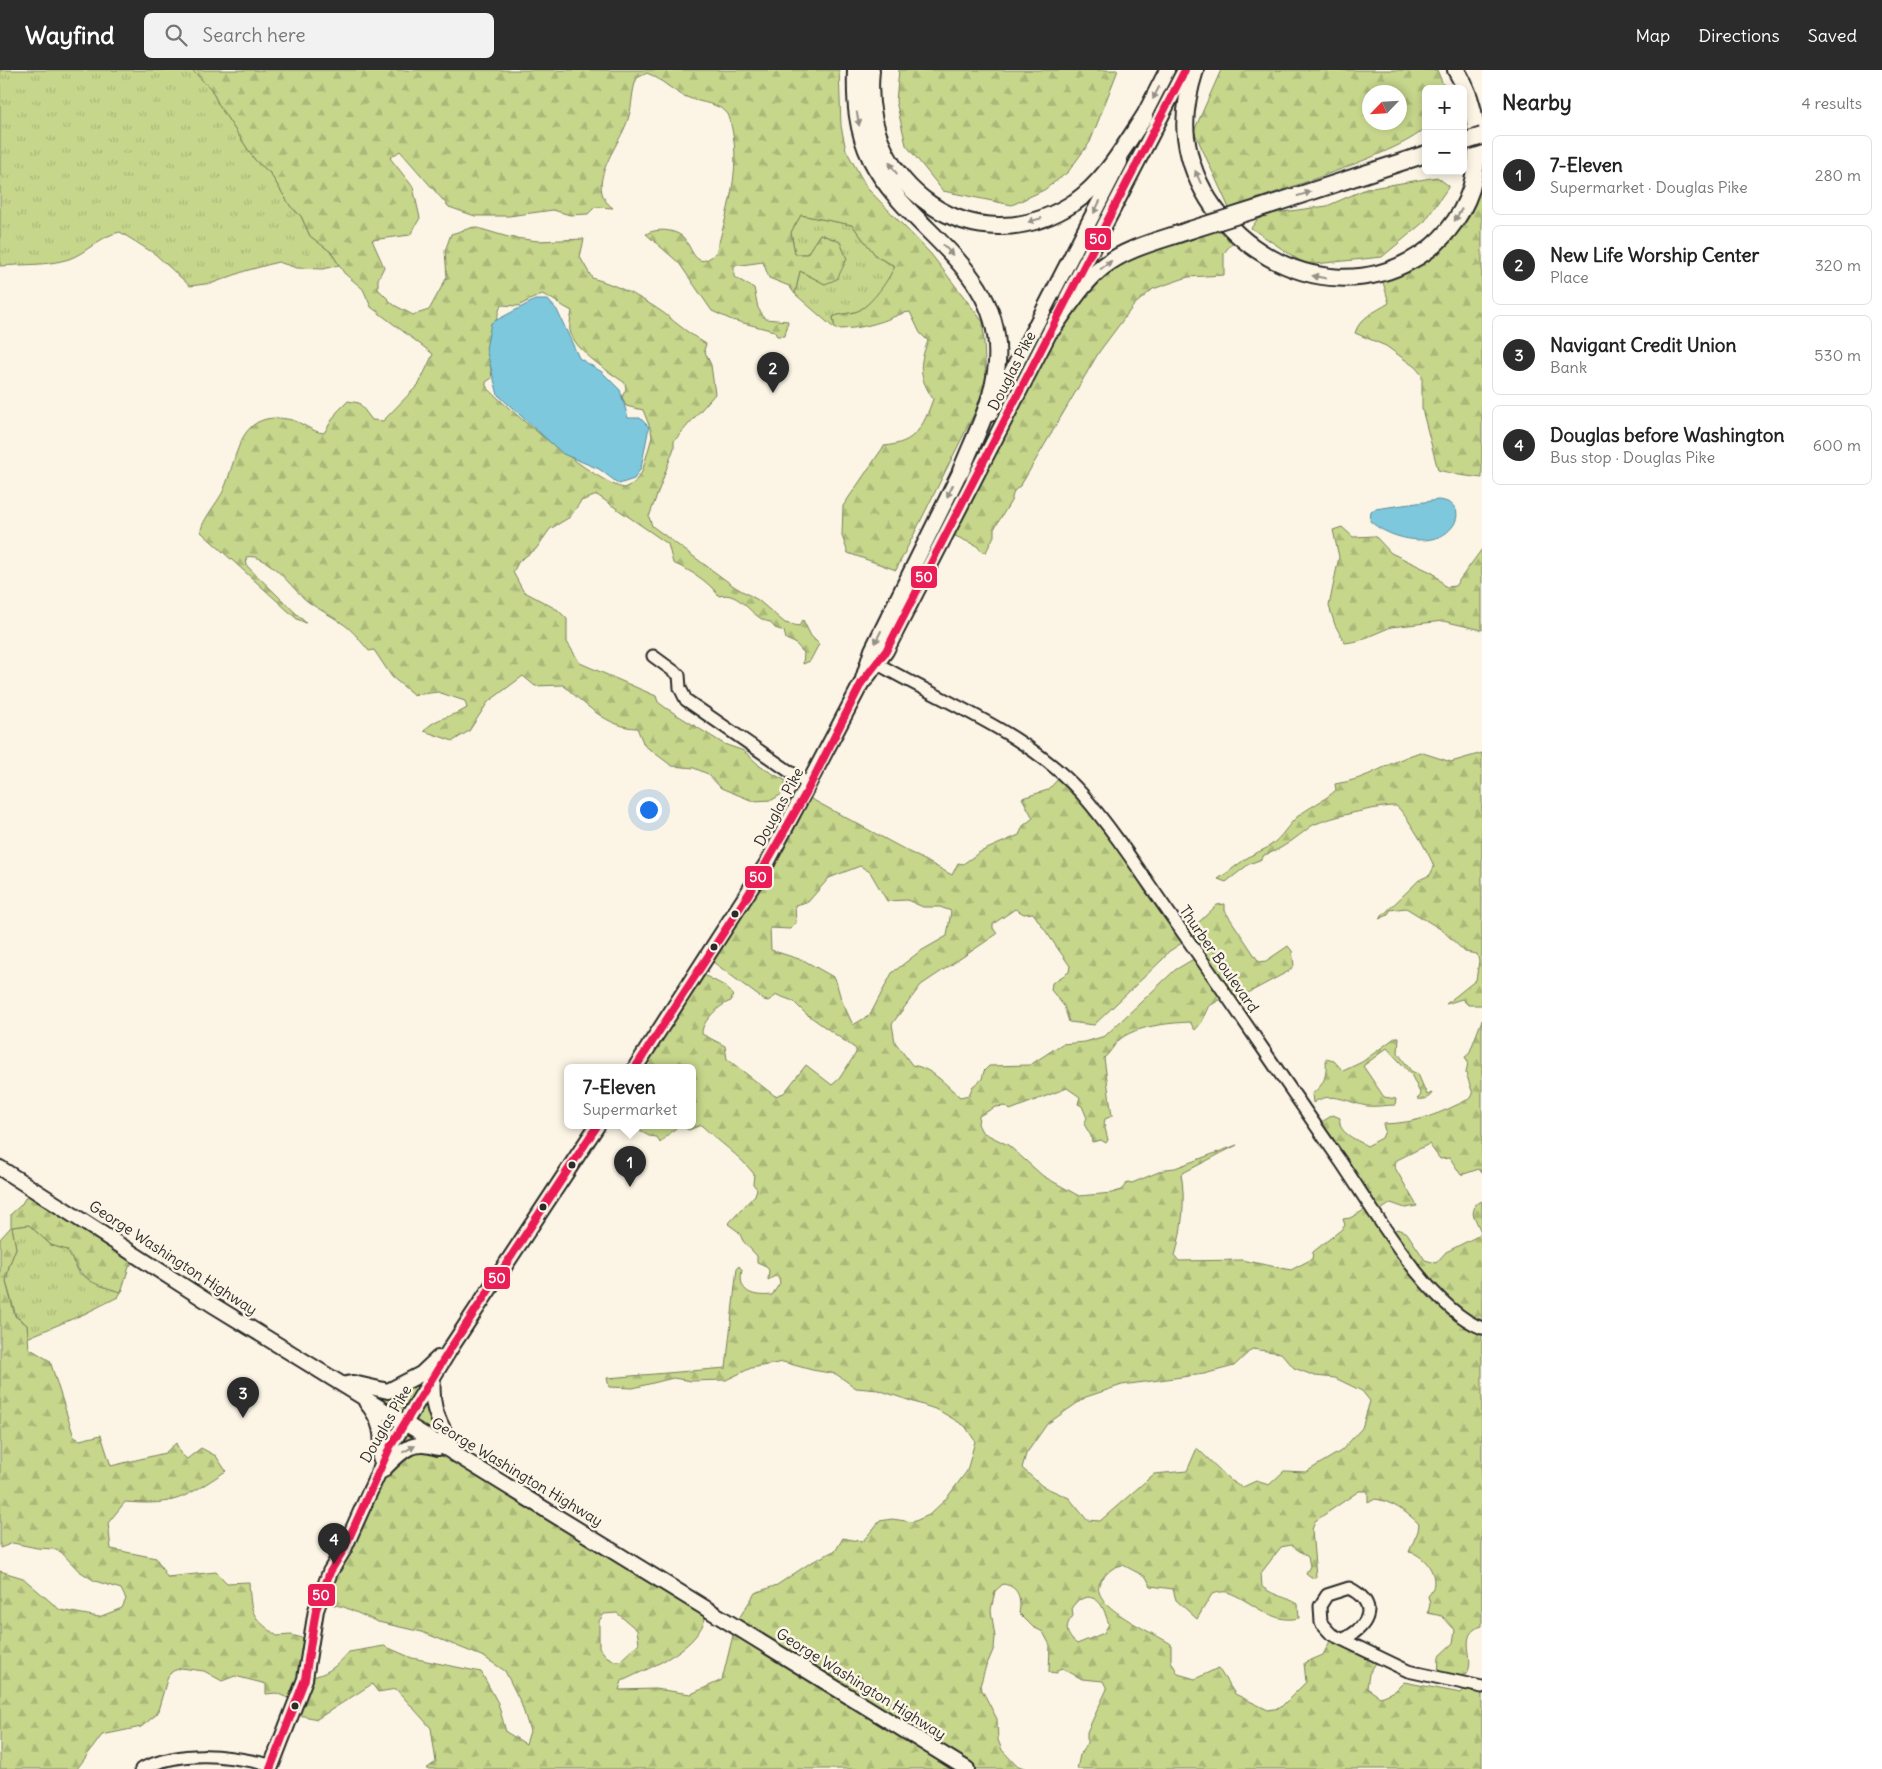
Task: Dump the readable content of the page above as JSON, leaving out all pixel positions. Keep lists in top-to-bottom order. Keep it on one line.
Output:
{"streets":{"main road":["Douglas Pike","George Washington Highway"],"street":["Thurber Boulevard"]},"crossings":[["Douglas Pike","Thurber Boulevard"],["Douglas Pike","George Washington Highway"]],"lines":["transit line 50"],"north":"bottom left","page":{"header":"Wayfind","search":"Search here","nav":["Map","Directions","Saved"],"heading":["Nearby","4 results"],"map_buttons":["+","−"],"list":[{"mark":"1","name":"7-Eleven","note":"Supermarket · Douglas Pike","value":"280 m"},{"mark":"2","name":"New Life Worship Center","note":"Place","value":"320 m"},{"mark":"3","name":"Navigant Credit Union","note":"Bank","value":"530 m"},{"mark":"4","name":"Douglas before Washington","note":"Bus stop · Douglas Pike","value":"600 m"}],"pins":["2","1","3","4"],"popup":["7-Eleven","Supermarket"]}}
